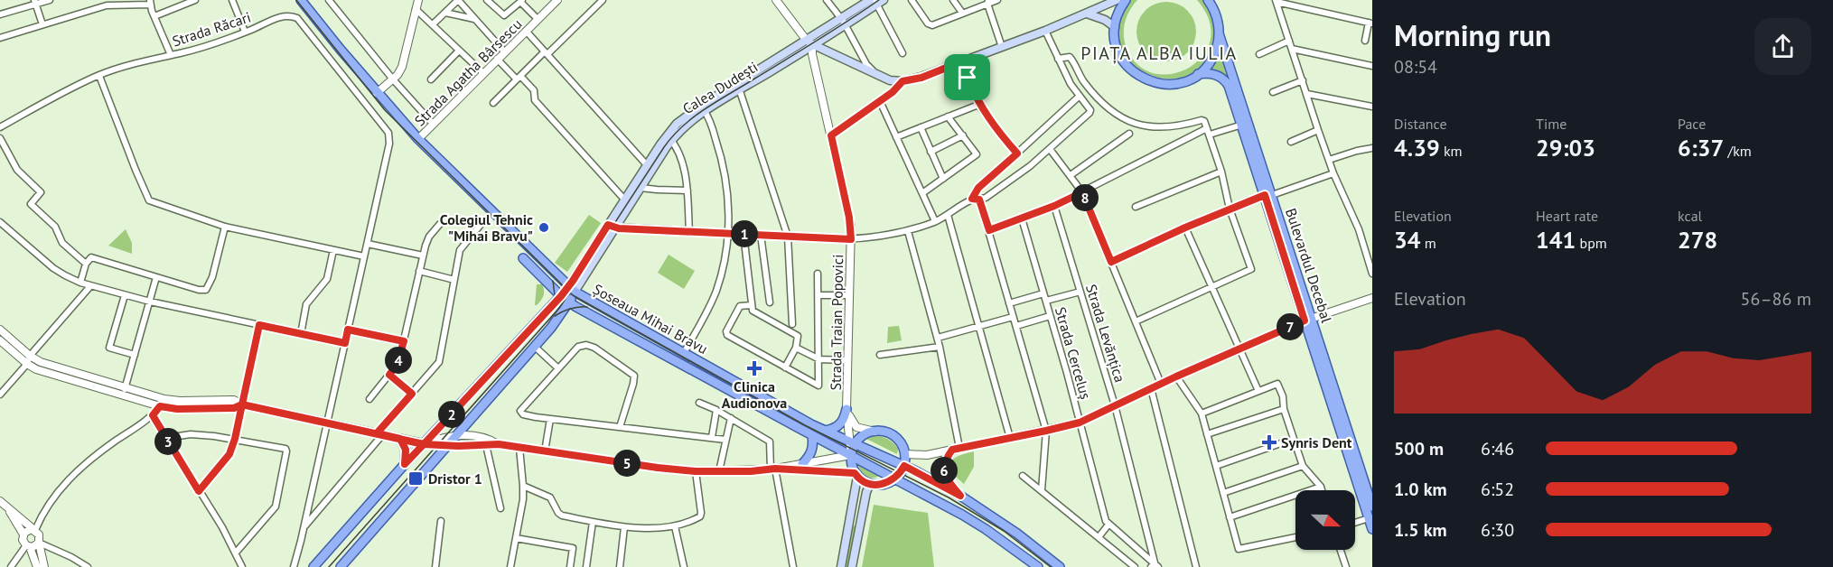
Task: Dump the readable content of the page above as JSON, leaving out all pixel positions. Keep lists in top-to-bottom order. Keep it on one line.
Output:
{"streets":{"main road":["Calea Dudești","Bulevardul Decebal","Șoseaua Mihai Bravu"],"street":["Strada Răcari","Strada Agatha Bârsescu","Strada Traian Popovici","Strada Levănțica","Strada Cerceluș"]},"crossings":[["Strada Agatha Bârsescu","Șoseaua Mihai Bravu"],["Calea Dudești","Șoseaua Mihai Bravu"],["Calea Dudești","Strada Traian Popovici"],["Șoseaua Mihai Bravu","Strada Traian Popovici"]],"districts":["PIAȚA ALBA IULIA"],"places":{"other":["Colegiul Tehnic \"Mihai Bravu\""],"health":["Clinica Audionova","Synris Dent"],"transit":["Dristor 1"]},"north":"right","page":{"heading":["Morning run","08:54"],"stats":[["Distance","4.39 km"],["Time","29:03"],["Pace","6:37 /km"],["Elevation","34 m"],["Heart rate","141 bpm"],["kcal","278"]],"pins":["8","1","7","4","2","3","5","6"],"chart":["Elevation","56–86 m"],"list":[{"name":"500 m","note":"6:46"},{"name":"1.0 km","note":"6:52"},{"name":"1.5 km","note":"6:30"}]}}
